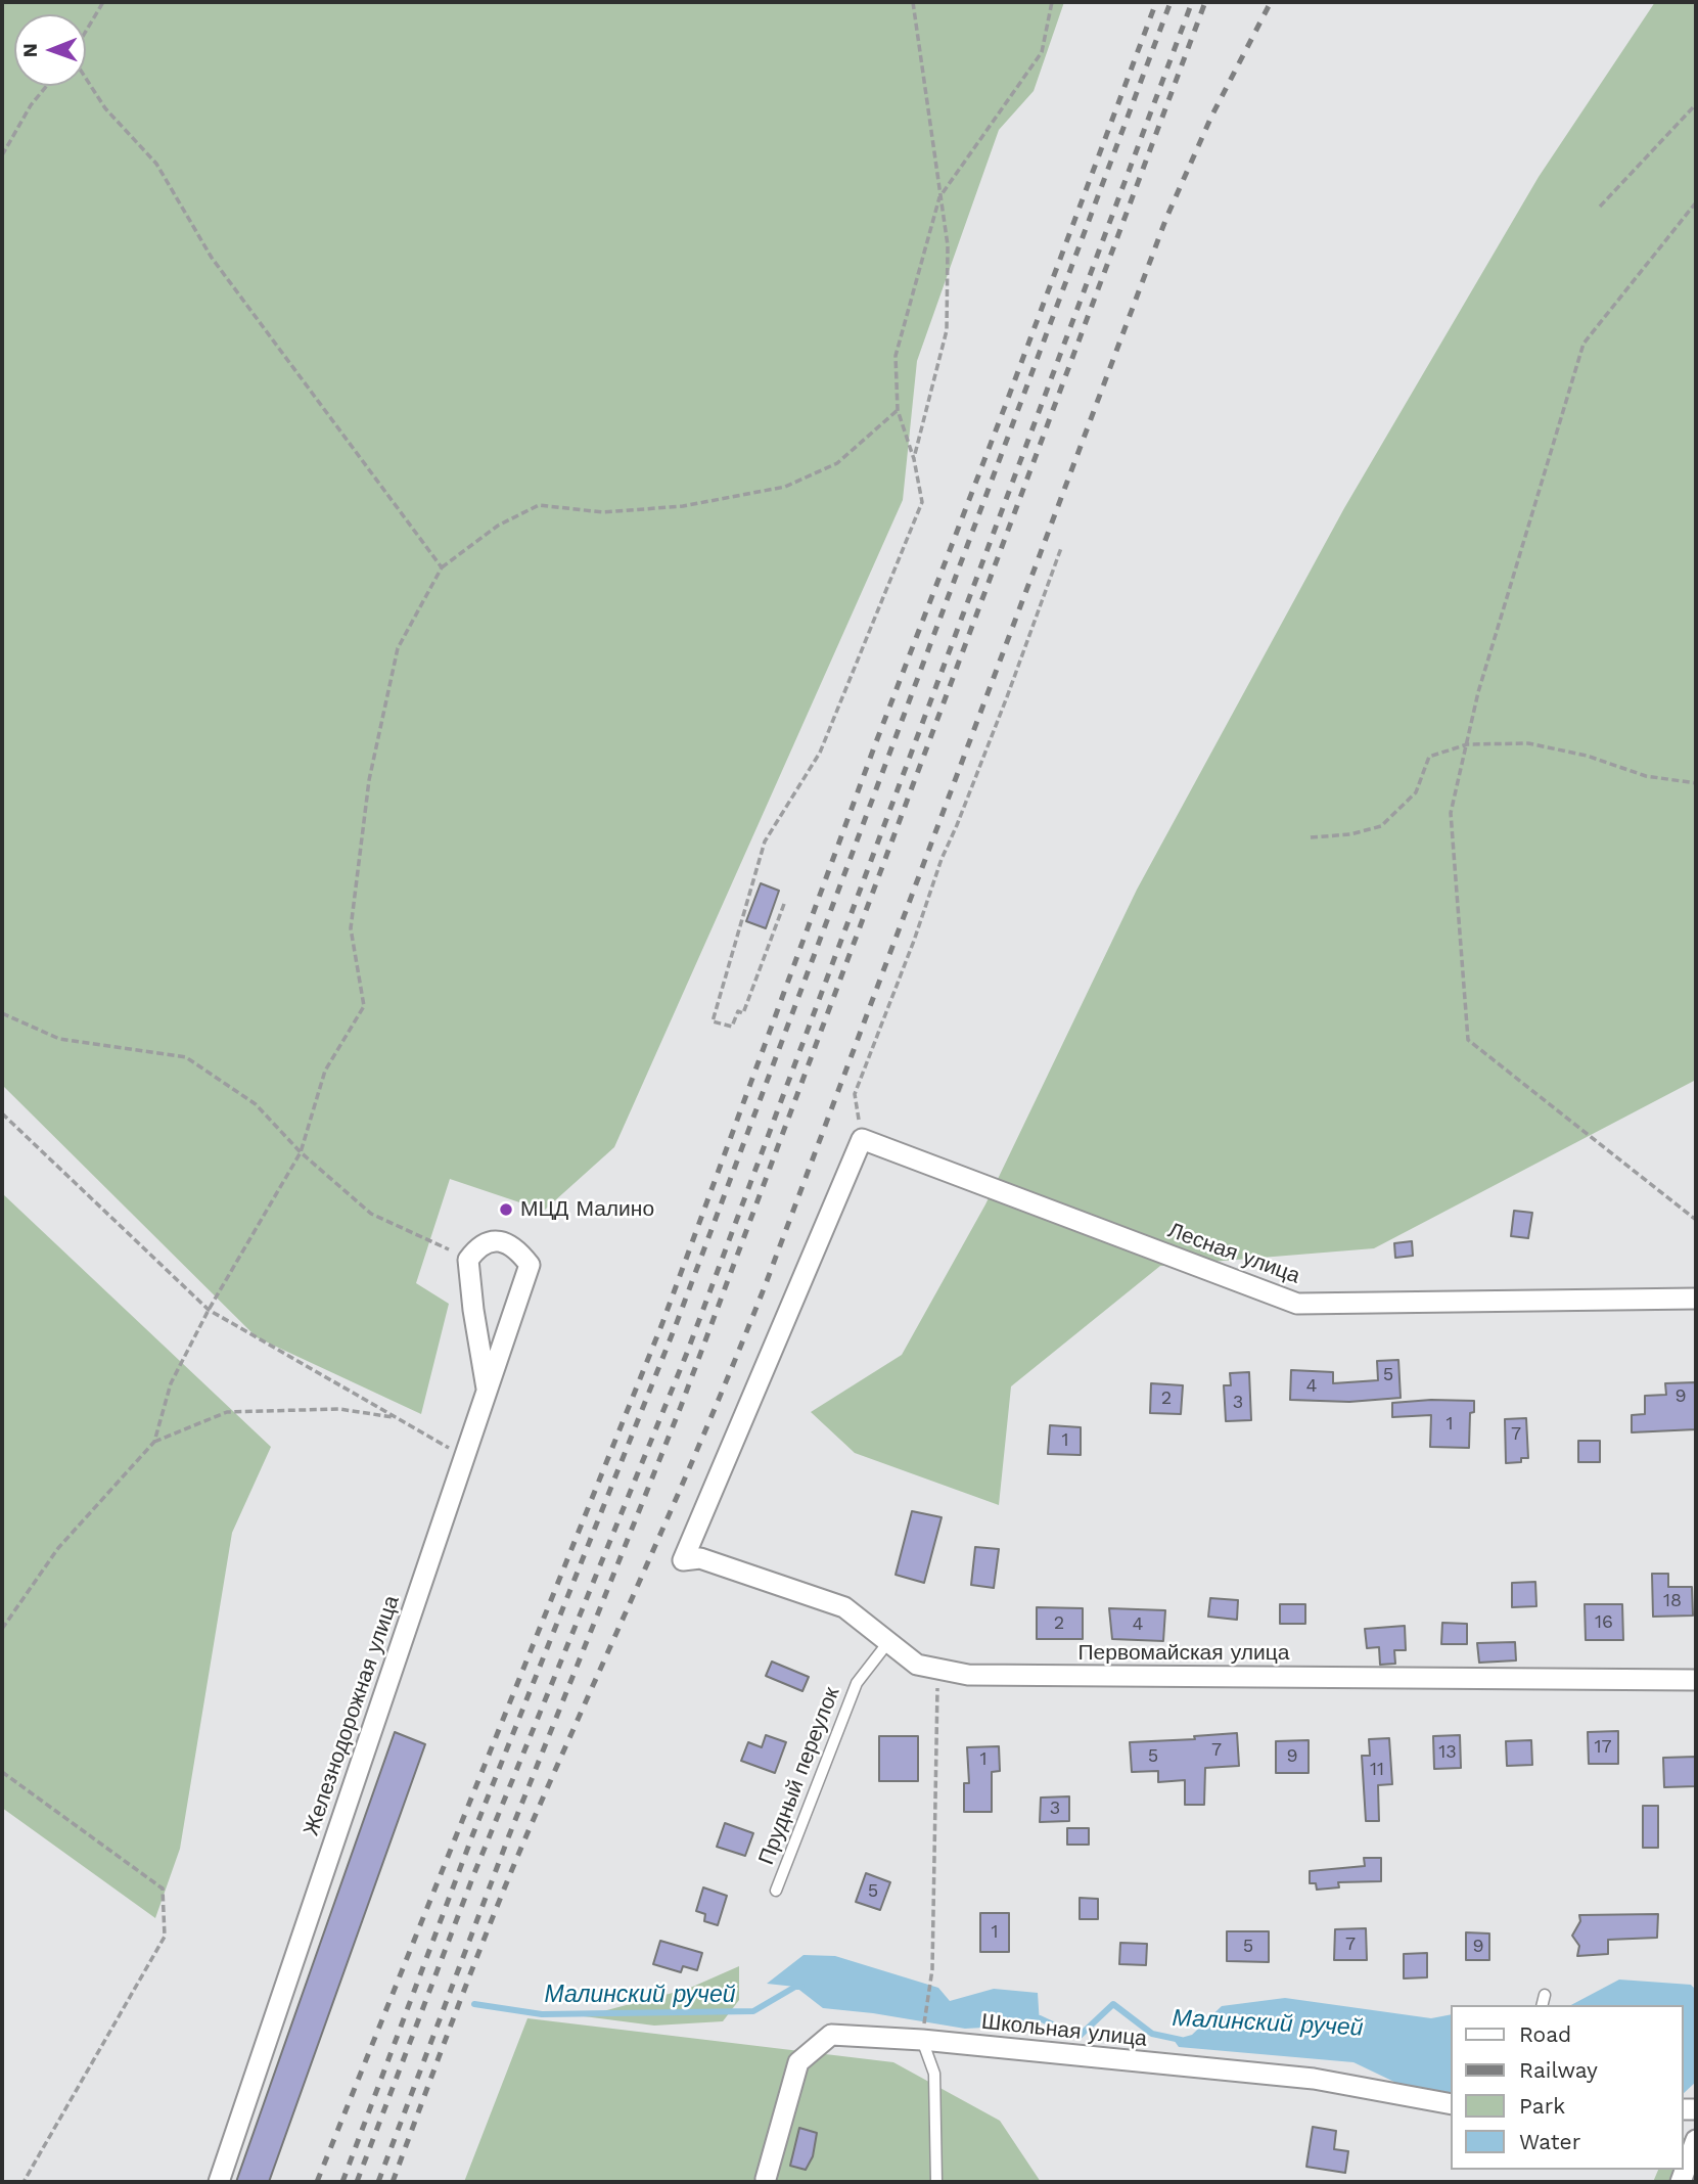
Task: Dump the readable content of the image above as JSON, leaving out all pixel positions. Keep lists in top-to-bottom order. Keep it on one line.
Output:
{"streets":{"street":["Лесная улица","Первомайская улица","Железнодорожная улица","Школьная улица"],"lane":["Прудный переулок"]},"crossings":[["Лесная улица","Первомайская улица"],["Первомайская улица","Прудный переулок"]],"water":["Малинский ручей"],"places":["МЦД Малино"],"house_numbers":["5","4","9","2","3","1","7","1","18","16","2","4","17","7","13","5","9","1","11","3","5","1","7","5","9"],"legend":["Road","Railway","Park","Water"],"north":"left"}
